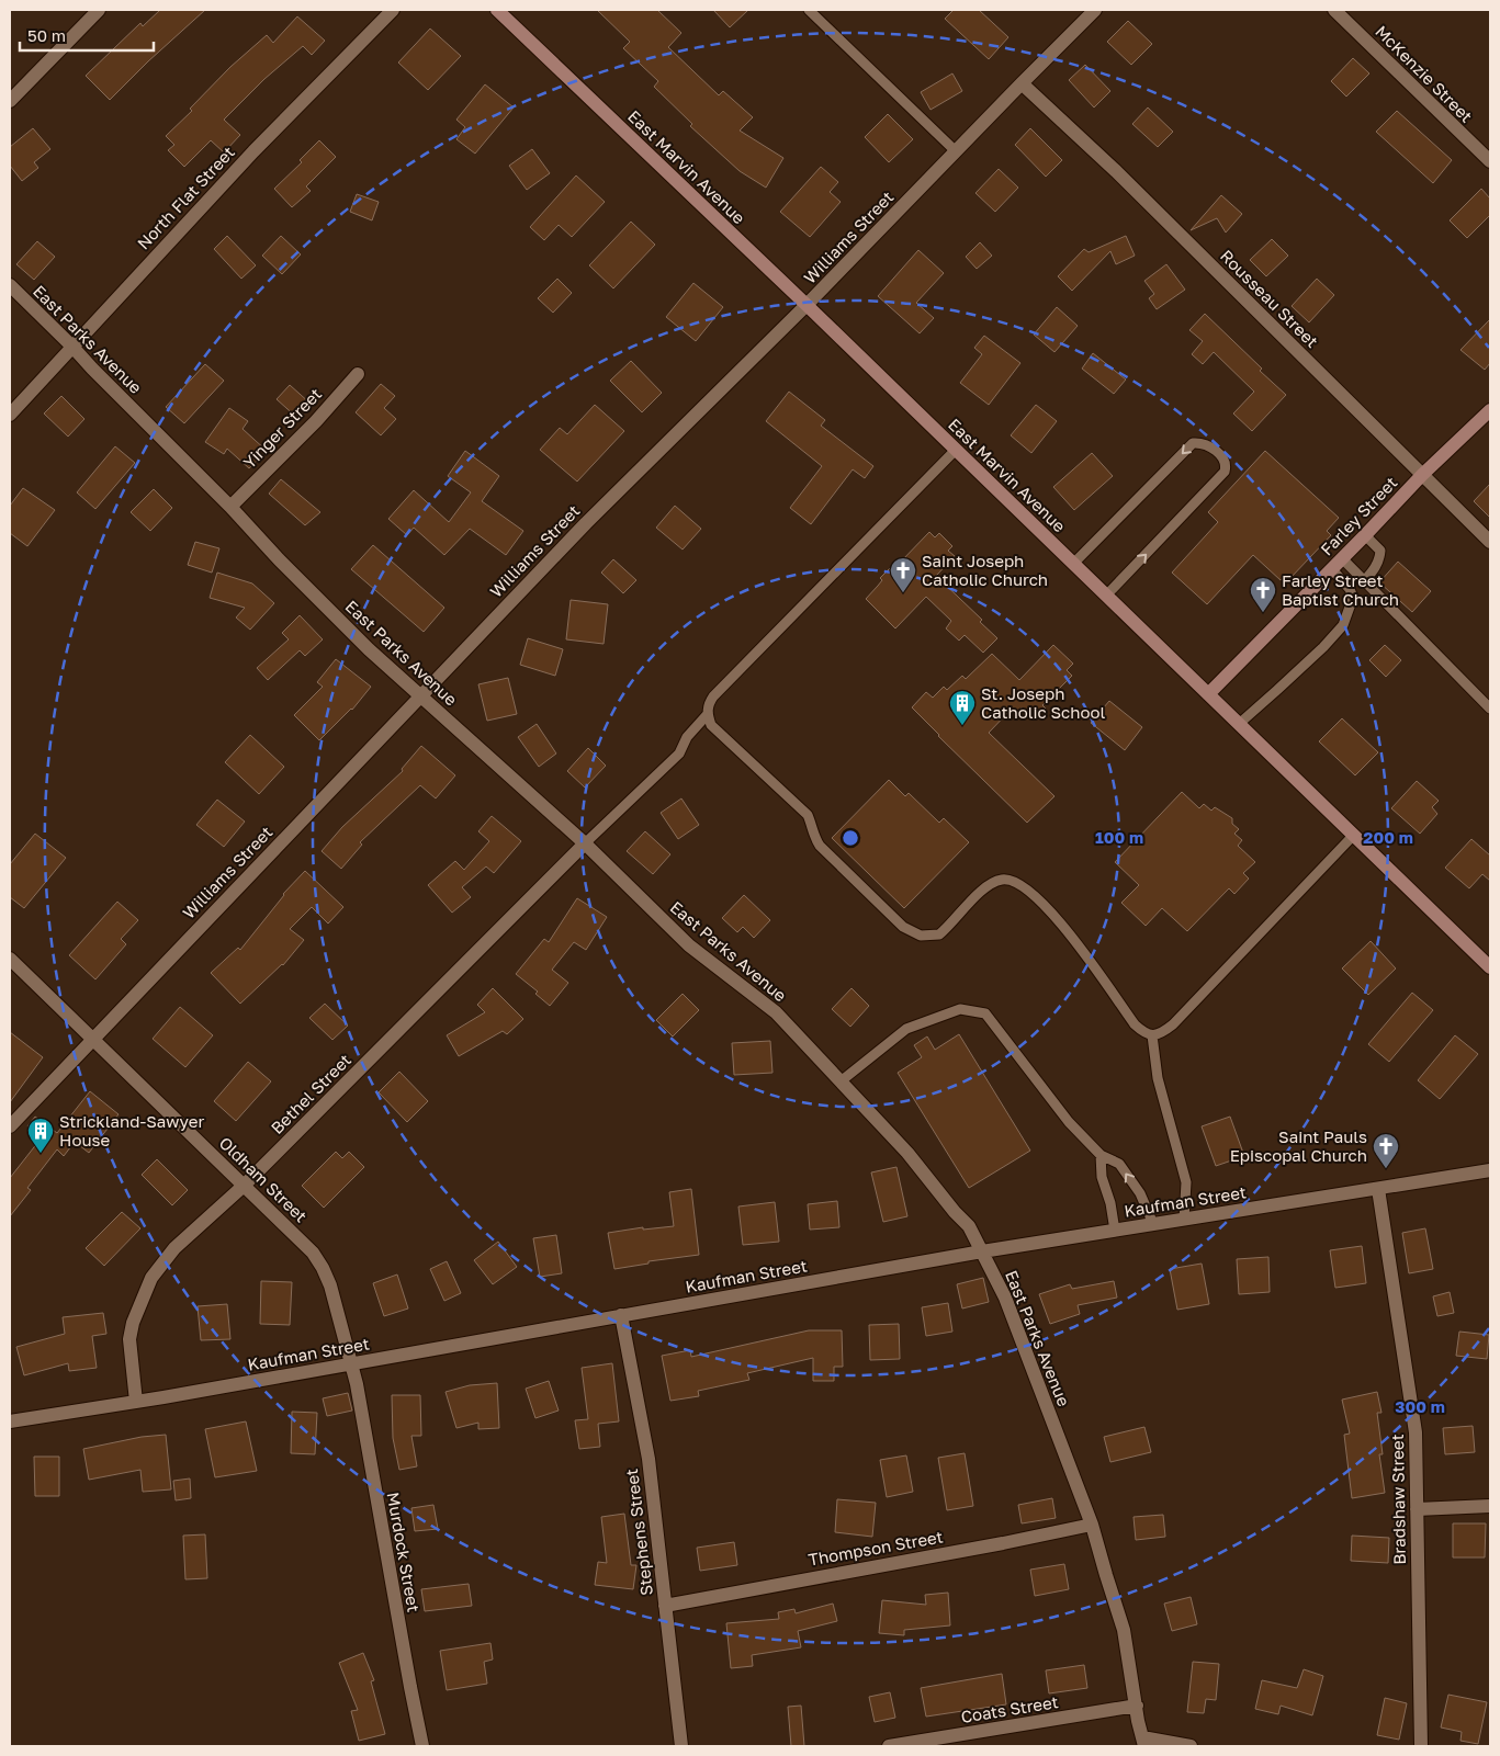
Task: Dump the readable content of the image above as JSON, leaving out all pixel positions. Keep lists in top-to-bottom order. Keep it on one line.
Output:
{"streets":{"main road":["East Marvin Avenue","Farley Street"],"street":["McKenzie Street","North Flat Street","Williams Street","Rousseau Street","East Parks Avenue","Yinger Street","Bethel Street","Oldham Street","Kaufman Street","Bradshaw Street","Stephens Street","Thompson Street","Murdock Street","Coats Street"]},"crossings":[["East Marvin Avenue","Williams Street"],["East Marvin Avenue","Farley Street"],["North Flat Street","East Parks Avenue"],["Williams Street","Rousseau Street"],["Williams Street","East Parks Avenue"],["Williams Street","Oldham Street"],["Rousseau Street","Farley Street"],["East Parks Avenue","Yinger Street"],["East Parks Avenue","Bethel Street"],["East Parks Avenue","Kaufman Street"],["East Parks Avenue","Thompson Street"],["East Parks Avenue","Coats Street"],["Bethel Street","Oldham Street"],["Bethel Street","Kaufman Street"],["Oldham Street","Kaufman Street"],["Oldham Street","Murdock Street"],["Kaufman Street","Bradshaw Street"],["Kaufman Street","Stephens Street"],["Kaufman Street","Murdock Street"],["Stephens Street","Thompson Street"]],"places":{"church":["Saint Joseph Catholic Church","Farley Street Baptist Church","Saint Pauls Episcopal Church"],"building":["St. Joseph Catholic School","Strickland-Sawyer House"]},"scale_bar":"50 m","rings":["100 m","200 m","300 m"]}
